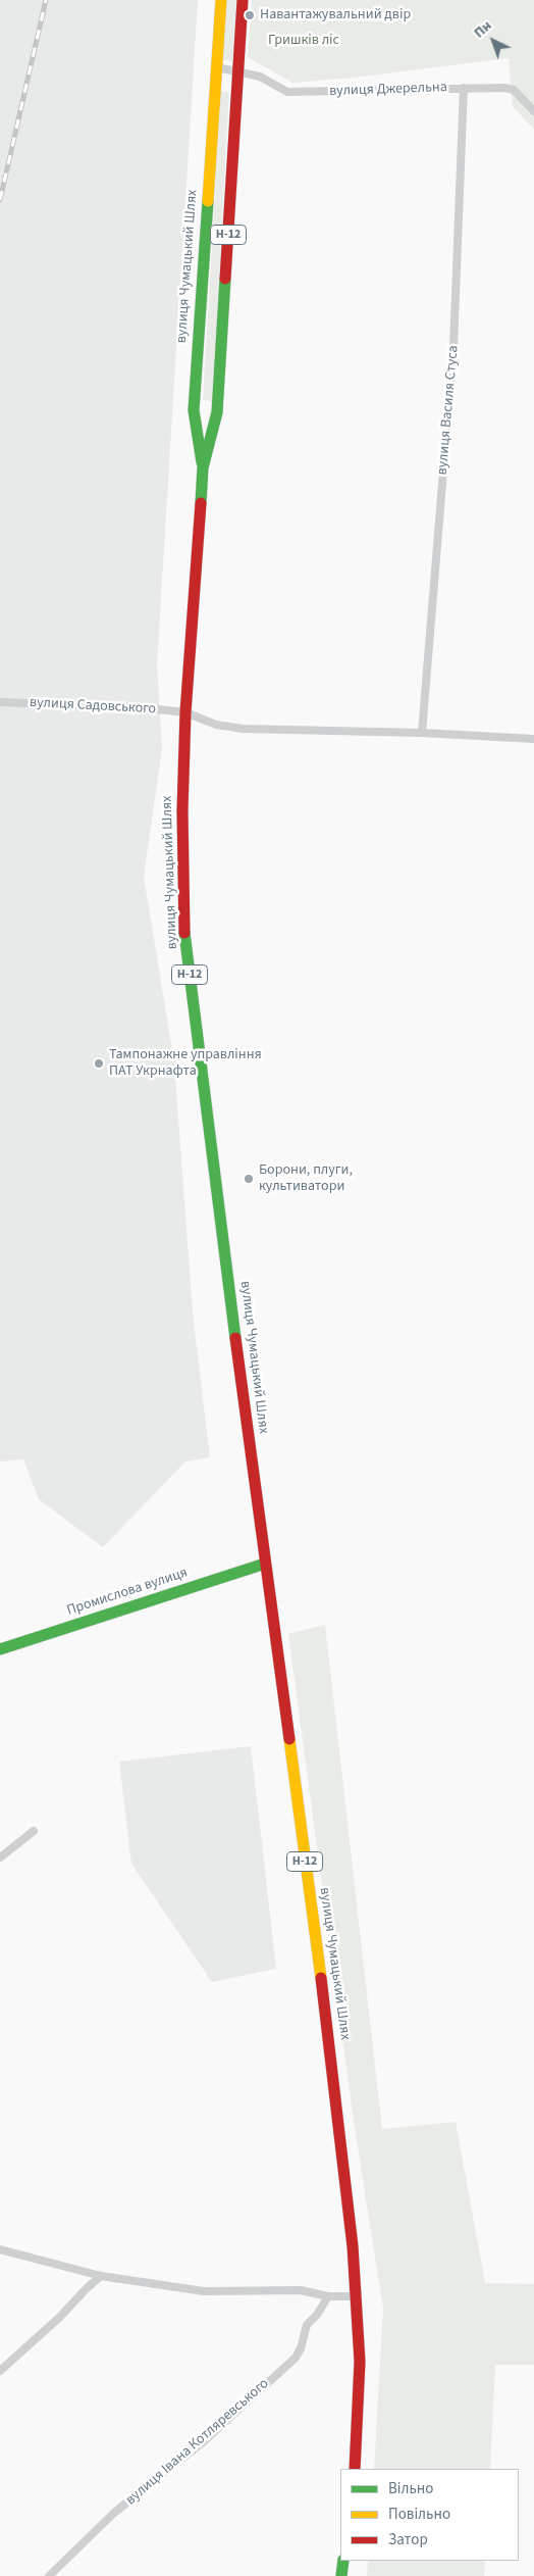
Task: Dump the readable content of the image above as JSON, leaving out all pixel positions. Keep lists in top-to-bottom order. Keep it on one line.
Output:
{"streets":{"main road":["Н-12","вулиця Чумацький Шлях","Промислова вулиця"],"street":["вулиця Джерельна","вулиця Василя Стуса","вулиця Садовського","вулиця Івана Котляревського"]},"crossings":[["вулиця Джерельна","вулиця Чумацький Шлях"],["вулиця Джерельна","вулиця Василя Стуса"],["вулиця Чумацький Шлях","вулиця Садовського"],["вулиця Чумацький Шлях","Промислова вулиця"],["вулиця Василя Стуса","вулиця Садовського"]],"parks":["Гришків ліс"],"places":["Навантажувальний двір","Тампонажне управління ПАТ Укрнафта","Борони, плуги, культиватори"],"legend":["Вільно","Повільно","Затор"],"north":"top left"}
